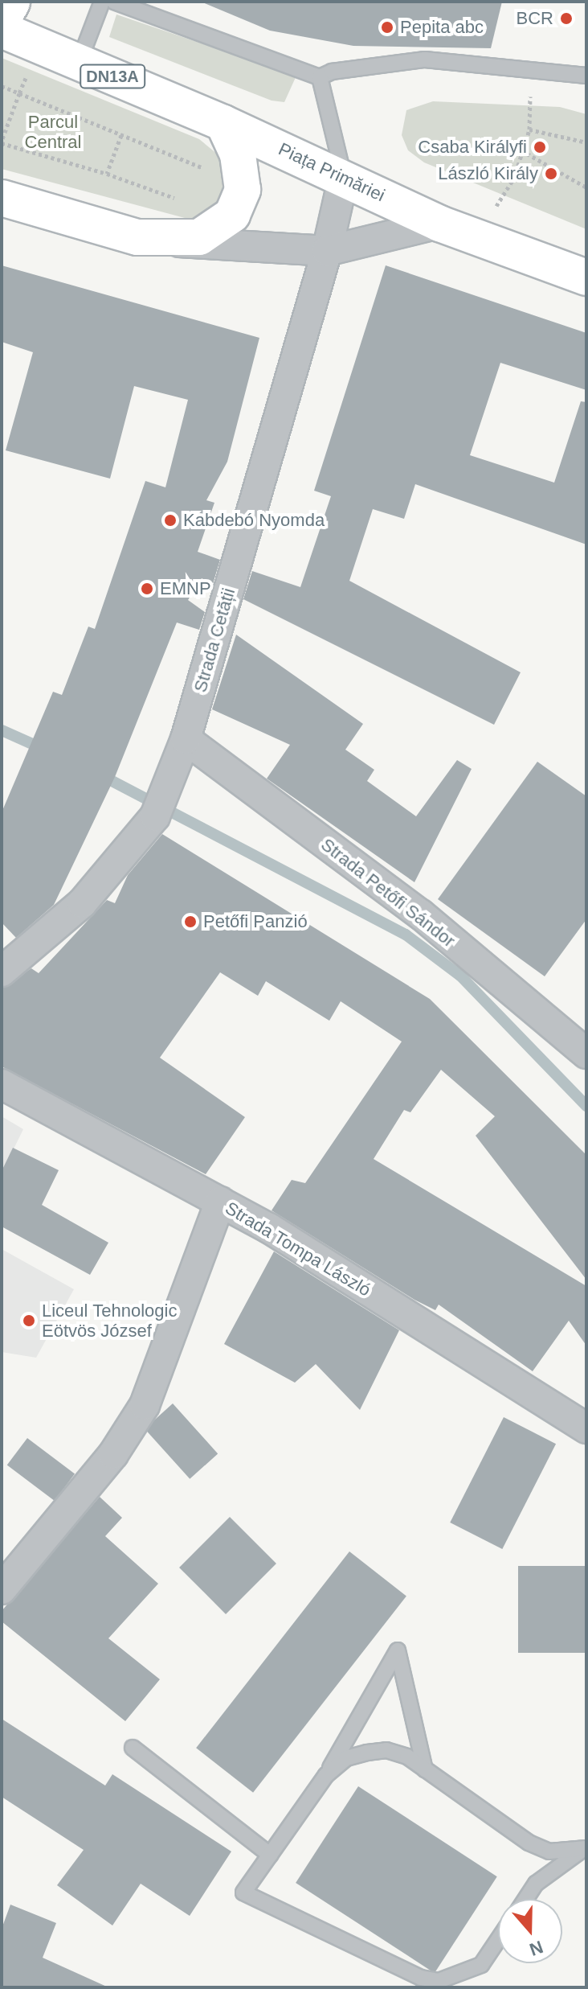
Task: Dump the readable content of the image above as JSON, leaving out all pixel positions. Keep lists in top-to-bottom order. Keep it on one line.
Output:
{"streets":{"main road":["DN13A","Piața Primăriei"],"street":["Strada Cetății","Strada Petőfi Sándor","Strada Tompa László"]},"crossings":[["DN13A","Piața Primăriei"],["Piața Primăriei","Strada Cetății"],["Strada Cetății","Strada Petőfi Sándor"]],"parks":["Parcul Central"],"places":["BCR","Pepita abc","Csaba Királyfi","László Király","Kabdebó Nyomda","EMNP","Petőfi Panzió","Liceul Tehnologic Eötvös József"],"north":"bottom"}
